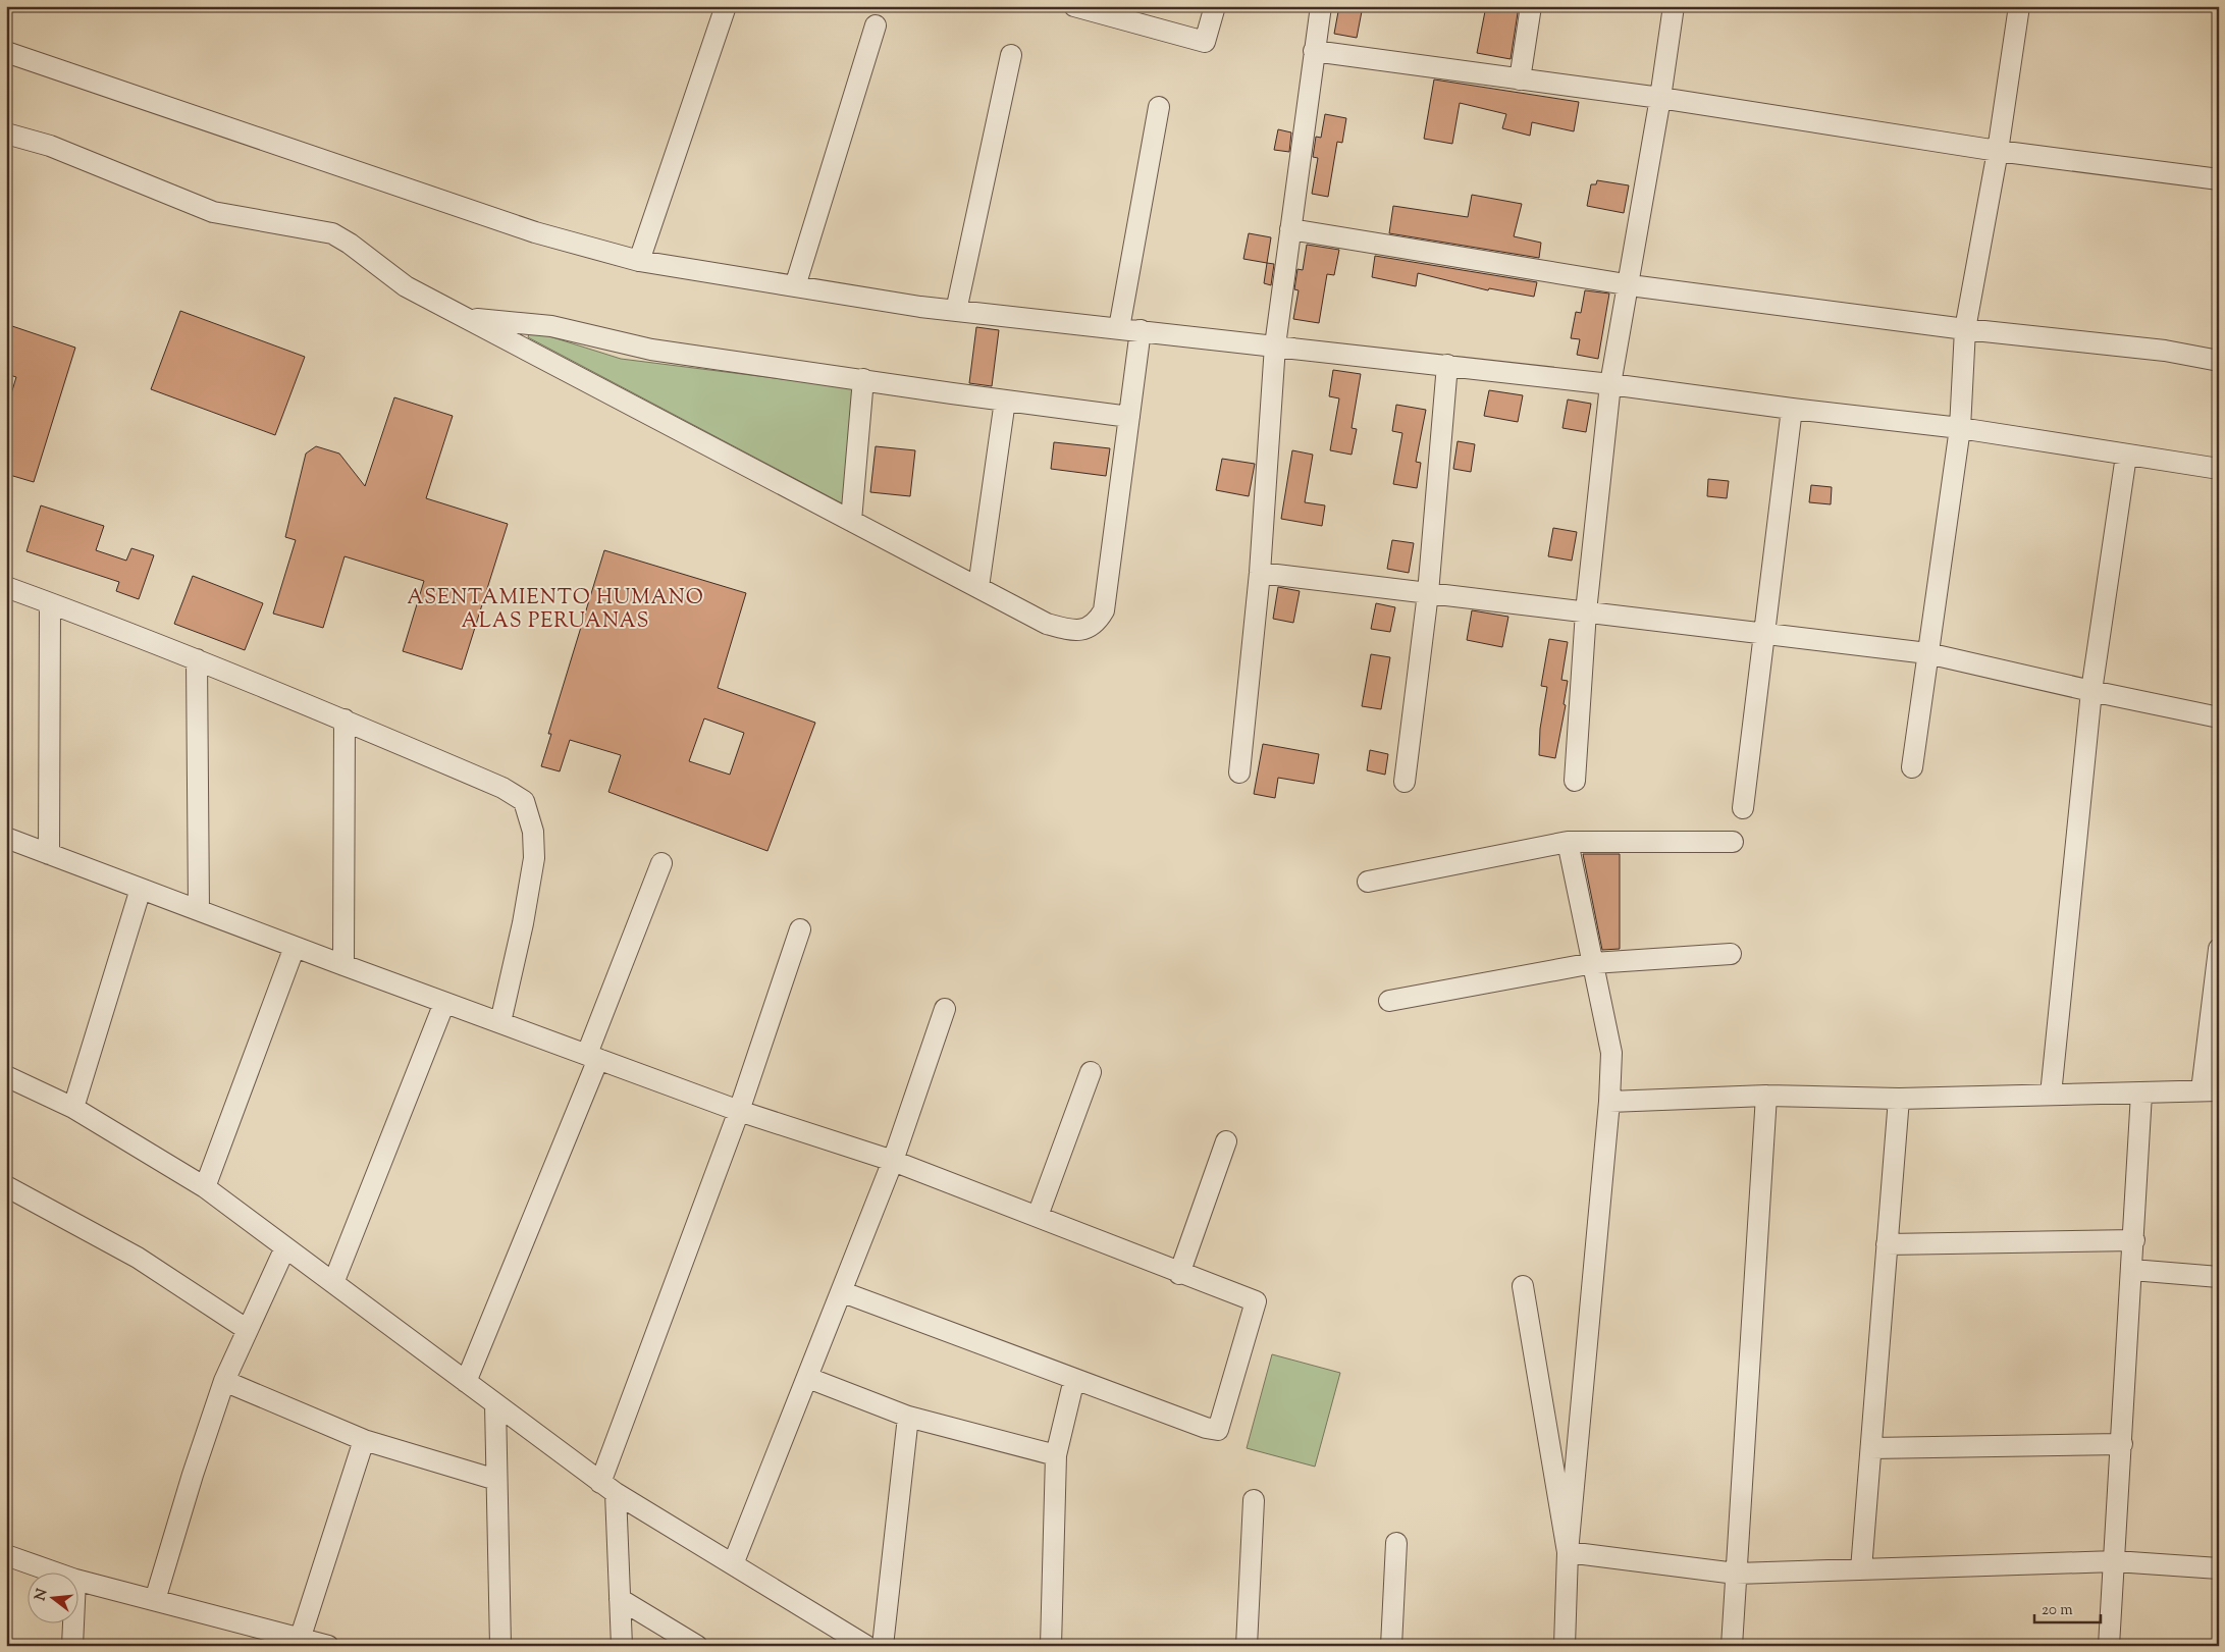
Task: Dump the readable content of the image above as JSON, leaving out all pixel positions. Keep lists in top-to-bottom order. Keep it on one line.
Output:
{"districts":["ASENTAMIENTO HUMANO ALAS PERUANAS"],"scale_bar":"20 m","north":"left"}
